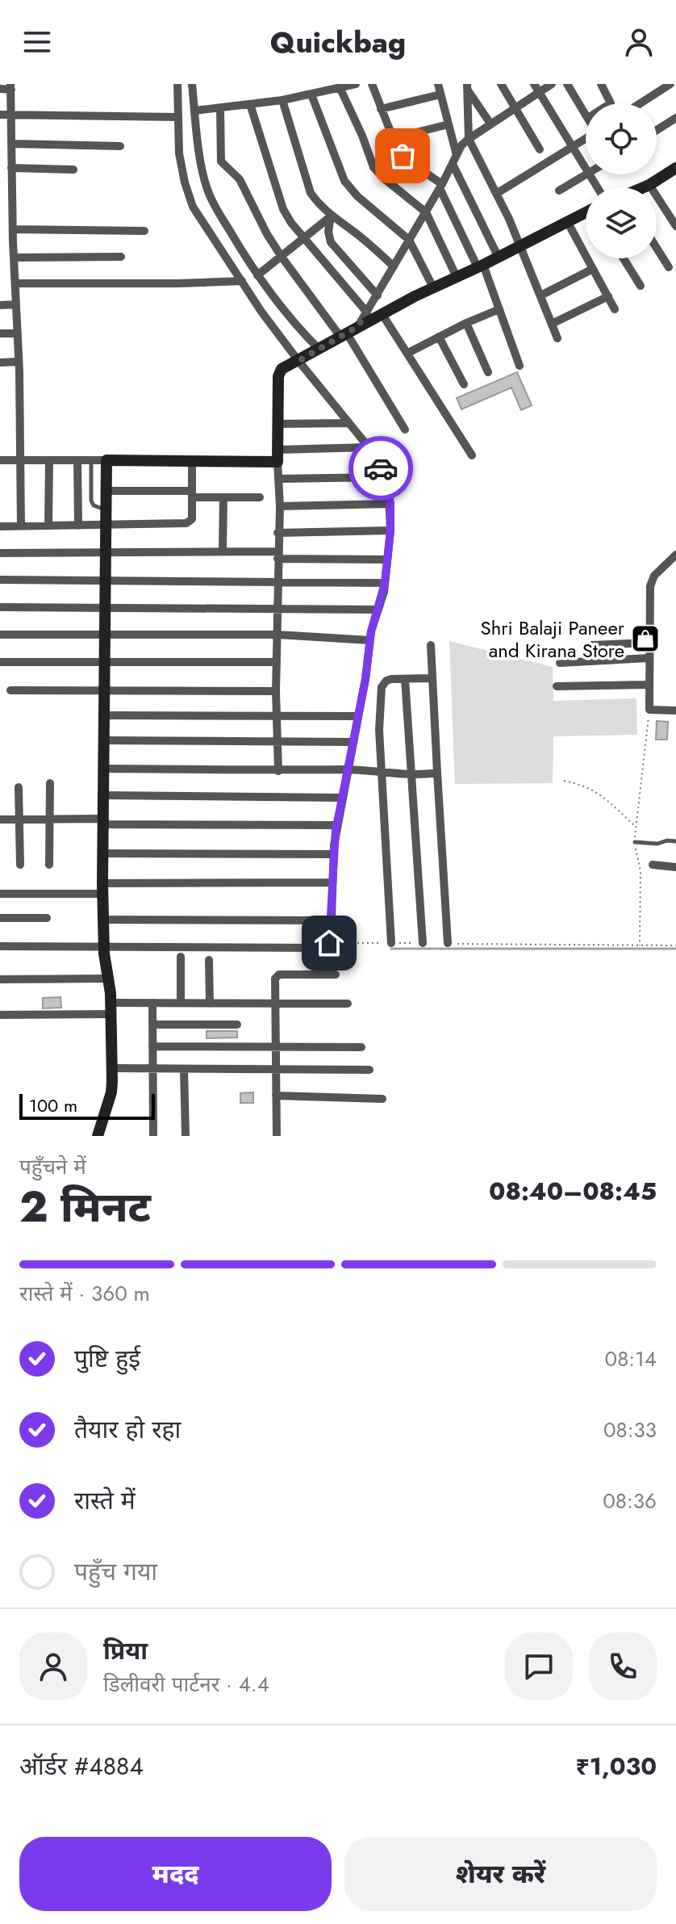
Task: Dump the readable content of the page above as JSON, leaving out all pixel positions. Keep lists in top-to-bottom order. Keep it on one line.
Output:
{"places":{"shop":["Shri Balaji Paneer and Kirana Store"]},"scale_bar":"100 m","page":{"header":"Quickbag","scale":"100 m","heading":["2 मिनट","पहुँचने में","08:40–08:45"],"panel":["प्रिया","डिलीवरी पार्टनर · 4.4","ऑर्डर #4884","₹1,030"],"bar":"रास्ते में · 360 m","list":[["पुष्टि हुई","08:14"],["तैयार हो रहा","08:33"],["रास्ते में","08:36"],"पहुँच गया"],"buttons":["मदद","शेयर करें"]}}
